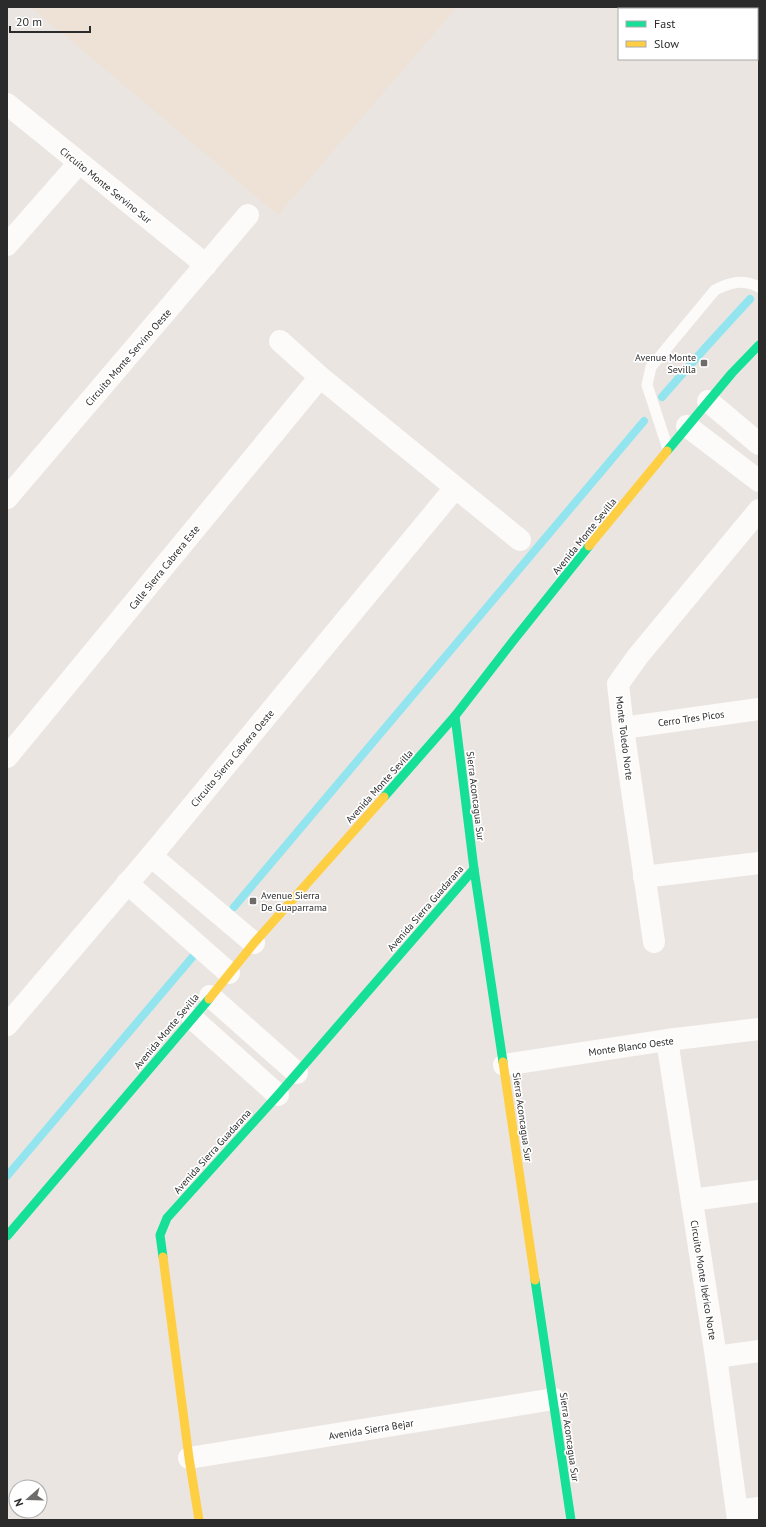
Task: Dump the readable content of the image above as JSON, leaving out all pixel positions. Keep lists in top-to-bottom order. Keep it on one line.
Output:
{"streets":{"street":["Circuito Monte Servino Sur","Circuito Monte Servino Oeste","Avenida Monte Sevilla","Calle Sierra Cabrera Este","Cerro Tres Picos","Monte Toledo Norte","Circuito Sierra Cabrera Oeste","Sierra Aconcagua Sur","Avenida Sierra Guadarana","Monte Blanco Oeste","Circuito Monte Ibérico Norte","Avenida Sierra Bejar"]},"crossings":[["Circuito Monte Servino Sur","Circuito Monte Servino Oeste"],["Avenida Monte Sevilla","Sierra Aconcagua Sur"],["Cerro Tres Picos","Monte Toledo Norte"],["Sierra Aconcagua Sur","Avenida Sierra Guadarana"],["Sierra Aconcagua Sur","Monte Blanco Oeste"],["Sierra Aconcagua Sur","Avenida Sierra Bejar"],["Avenida Sierra Guadarana","Avenida Sierra Bejar"],["Monte Blanco Oeste","Circuito Monte Ibérico Norte"]],"places":{"transit":["Avenue Monte Sevilla","Avenue Sierra De Guaparrama"]},"legend":["Fast","Slow"],"scale_bar":"20 m","north":"left"}
